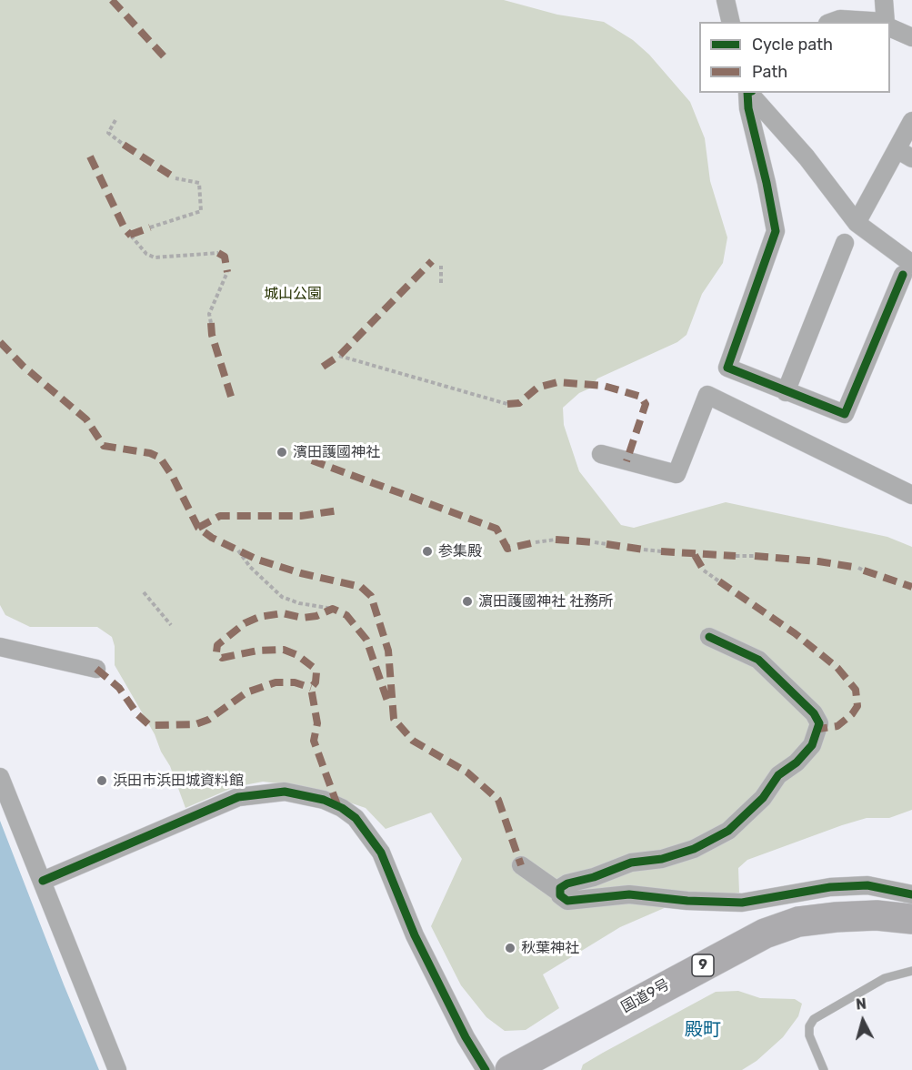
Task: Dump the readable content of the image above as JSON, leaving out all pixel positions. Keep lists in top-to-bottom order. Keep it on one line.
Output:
{"streets":{"highway":["9","国道9号"]},"districts":["殿町"],"parks":["城山公園"],"places":["濱田護國神社","参集殿","濵田護國神社 社務所","浜田市浜田城資料館","秋葉神社"],"legend":["Cycle path","Path"],"north":"top"}
